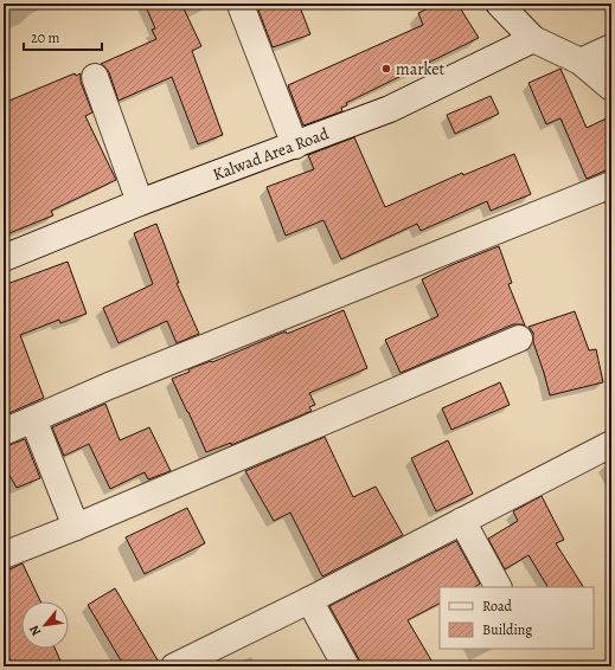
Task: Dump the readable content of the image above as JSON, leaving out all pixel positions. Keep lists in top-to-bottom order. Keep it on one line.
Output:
{"streets":{"street":["Kalwad Area Road"]},"places":["market"],"legend":["Road","Building"],"scale_bar":"20 m","north":"bottom left"}
